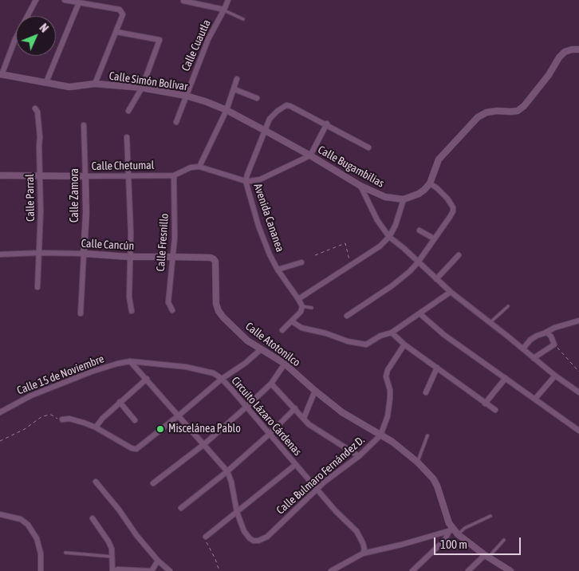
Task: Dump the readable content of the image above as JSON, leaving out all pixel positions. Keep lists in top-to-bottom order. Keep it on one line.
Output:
{"streets":{"street":["Calle Cuautla","Calle Simón Bolívar","Calle Chetumal","Calle Bugambilias","Calle Zamora","Calle Parral","Avenida Cananea","Calle Fresnillo","Calle Cancún","Calle Atotonilco","Calle 15 de Noviembre","Circuito Lázaro Cárdenas","Calle Bulmaro Fernández D."]},"crossings":[["Calle Cuautla","Calle Simón Bolívar"],["Calle Simón Bolívar","Calle Bugambilias"],["Calle Simón Bolívar","Avenida Cananea"],["Calle Chetumal","Calle Zamora"],["Calle Chetumal","Calle Parral"],["Calle Chetumal","Calle Fresnillo"],["Calle Bugambilias","Avenida Cananea"],["Calle Zamora","Calle Cancún"],["Calle Parral","Calle Cancún"],["Calle Fresnillo","Calle Cancún"],["Calle Cancún","Calle Atotonilco"],["Calle Atotonilco","Calle Bulmaro Fernández D."],["Calle 15 de Noviembre","Circuito Lázaro Cárdenas"],["Circuito Lázaro Cárdenas","Calle Bulmaro Fernández D."]],"places":["Miscelánea Pablo"],"scale_bar":"100 m","north":"top right"}
